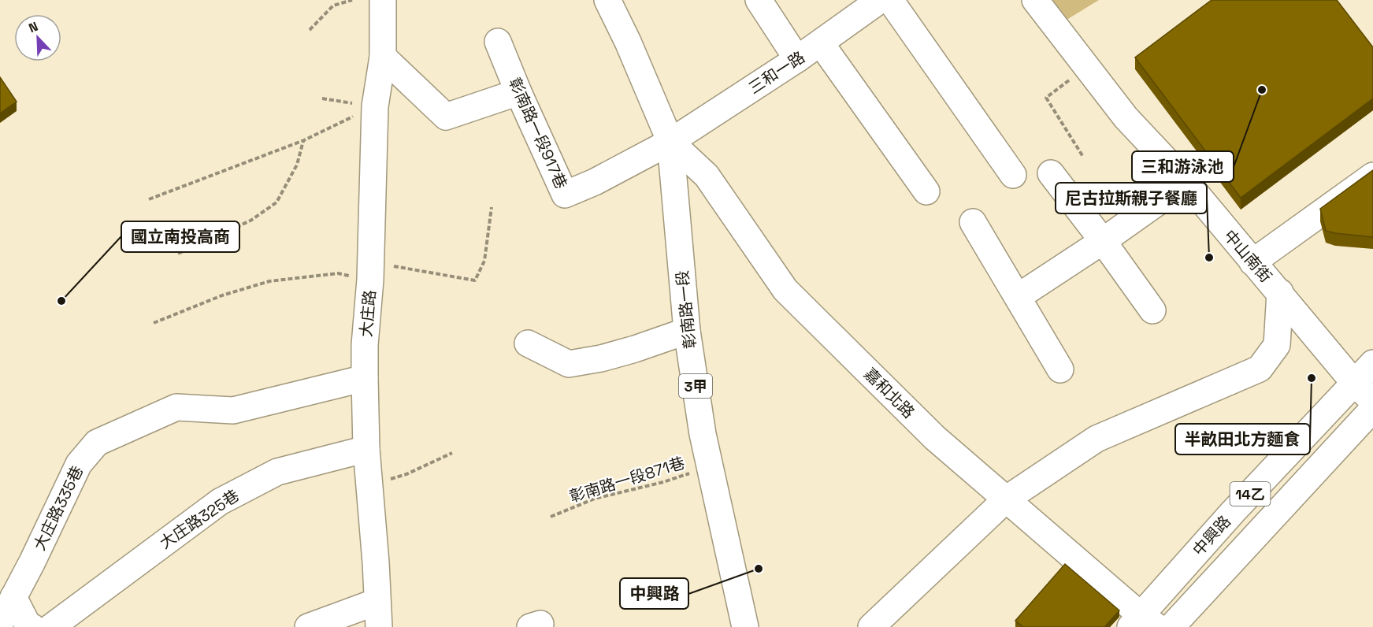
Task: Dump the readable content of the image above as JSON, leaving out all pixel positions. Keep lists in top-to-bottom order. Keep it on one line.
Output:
{"streets":{"street":["三和一路","彰南路一段917巷","中山南街","彰南路一段","大庄路","3甲","嘉和北路","14乙","大庄路335巷","大庄路325巷","中興路"],"path":["彰南路一段871巷"]},"crossings":[["三和一路","彰南路一段917巷"],["三和一路","彰南路一段"],["三和一路","嘉和北路"],["彰南路一段917巷","彰南路一段"],["彰南路一段917巷","嘉和北路"],["中山南街","中興路"],["彰南路一段","嘉和北路"],["彰南路一段","彰南路一段871巷"],["大庄路","大庄路335巷"],["大庄路","大庄路325巷"],["嘉和北路","中興路"]],"places":["三和游泳池","尼古拉斯親子餐廳","國立南投高商","半畝田北方麵食","中興路"],"north":"top left"}
